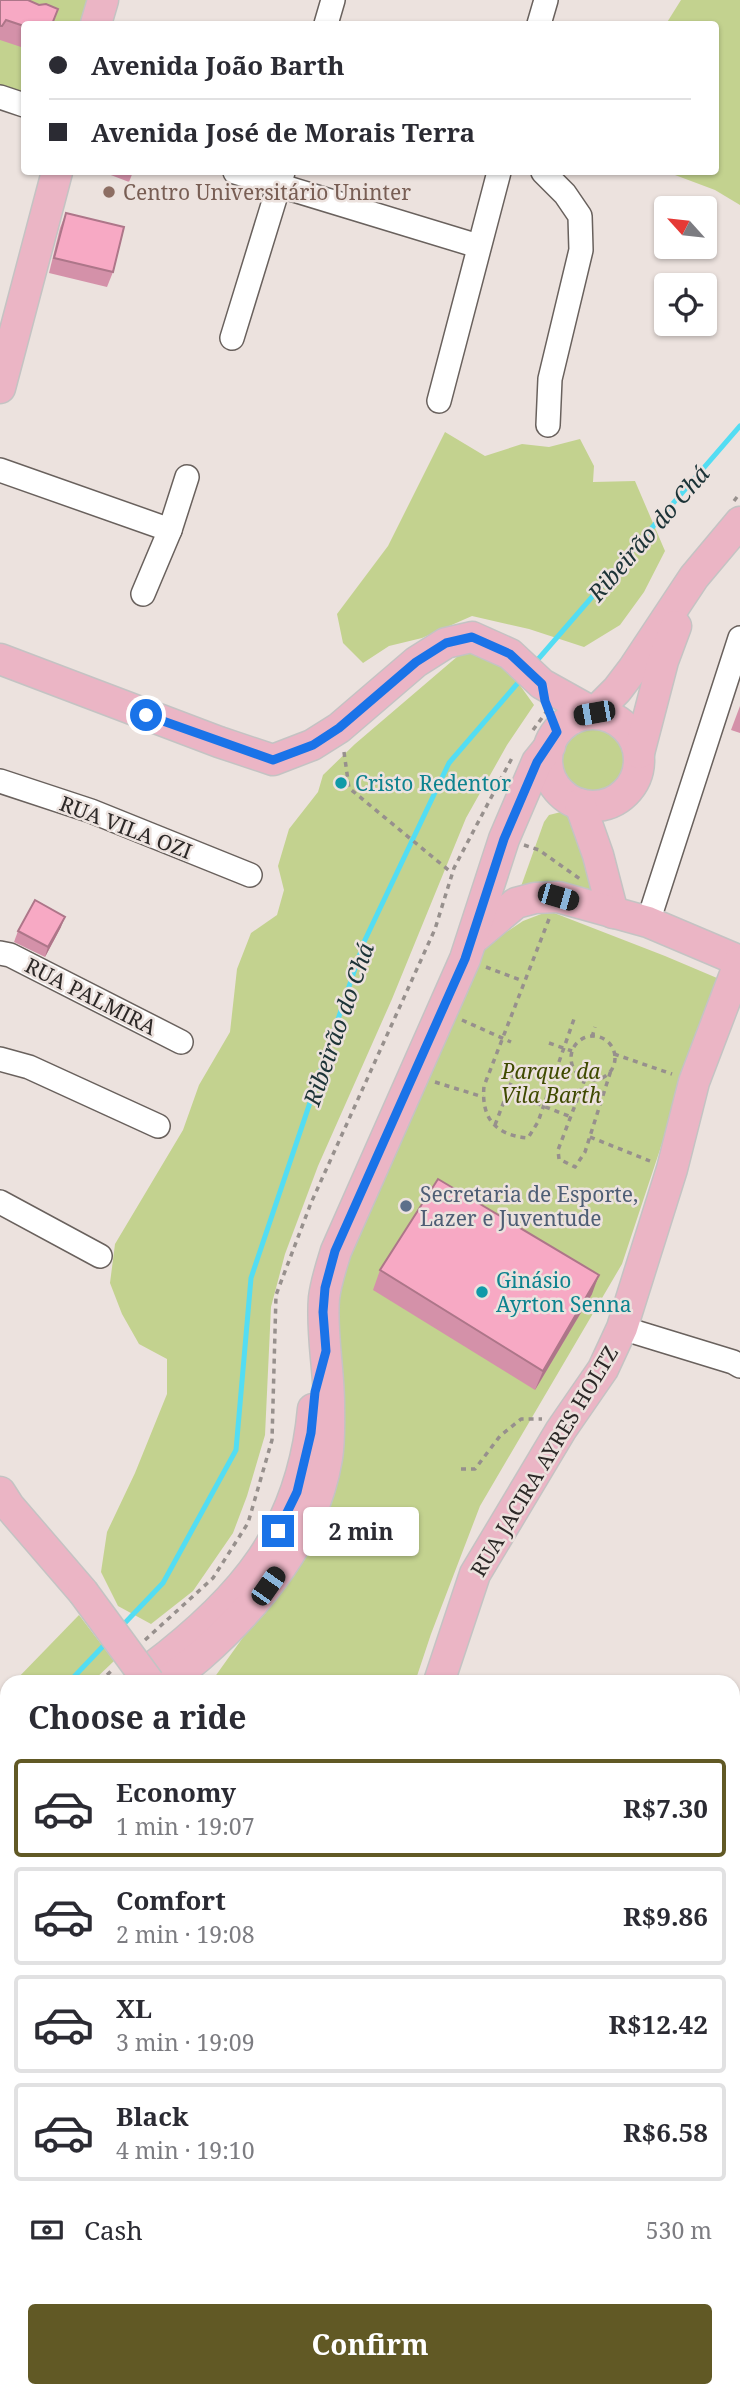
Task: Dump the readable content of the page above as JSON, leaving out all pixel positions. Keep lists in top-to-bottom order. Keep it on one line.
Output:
{"streets":{"main road":["RUA JACIRA AYRES HOLTZ"],"street":["RUA VILA OZI","RUA PALMIRA"]},"water":["Ribeirão do Chá"],"parks":["Parque da Vila Barth"],"places":["Centro Universitário Uninter","Cristo Redentor","Secretaria de Esporte, Lazer e Juventude","Ginásio Ayrton Senna"],"north":"top left","page":{"banner":["Avenida João Barth","Avenida José de Morais Terra"],"bubble":"2 min","heading":"Choose a ride","list":[{"name":"Economy","note":"1 min · 19:07","value":"R$7.30"},{"name":"Comfort","note":"2 min · 19:08","value":"R$9.86"},{"name":"XL","note":"3 min · 19:09","value":"R$12.42"},{"name":"Black","note":"4 min · 19:10","value":"R$6.58"}],"pay":["Cash","530 m"],"buttons":"Confirm"}}
